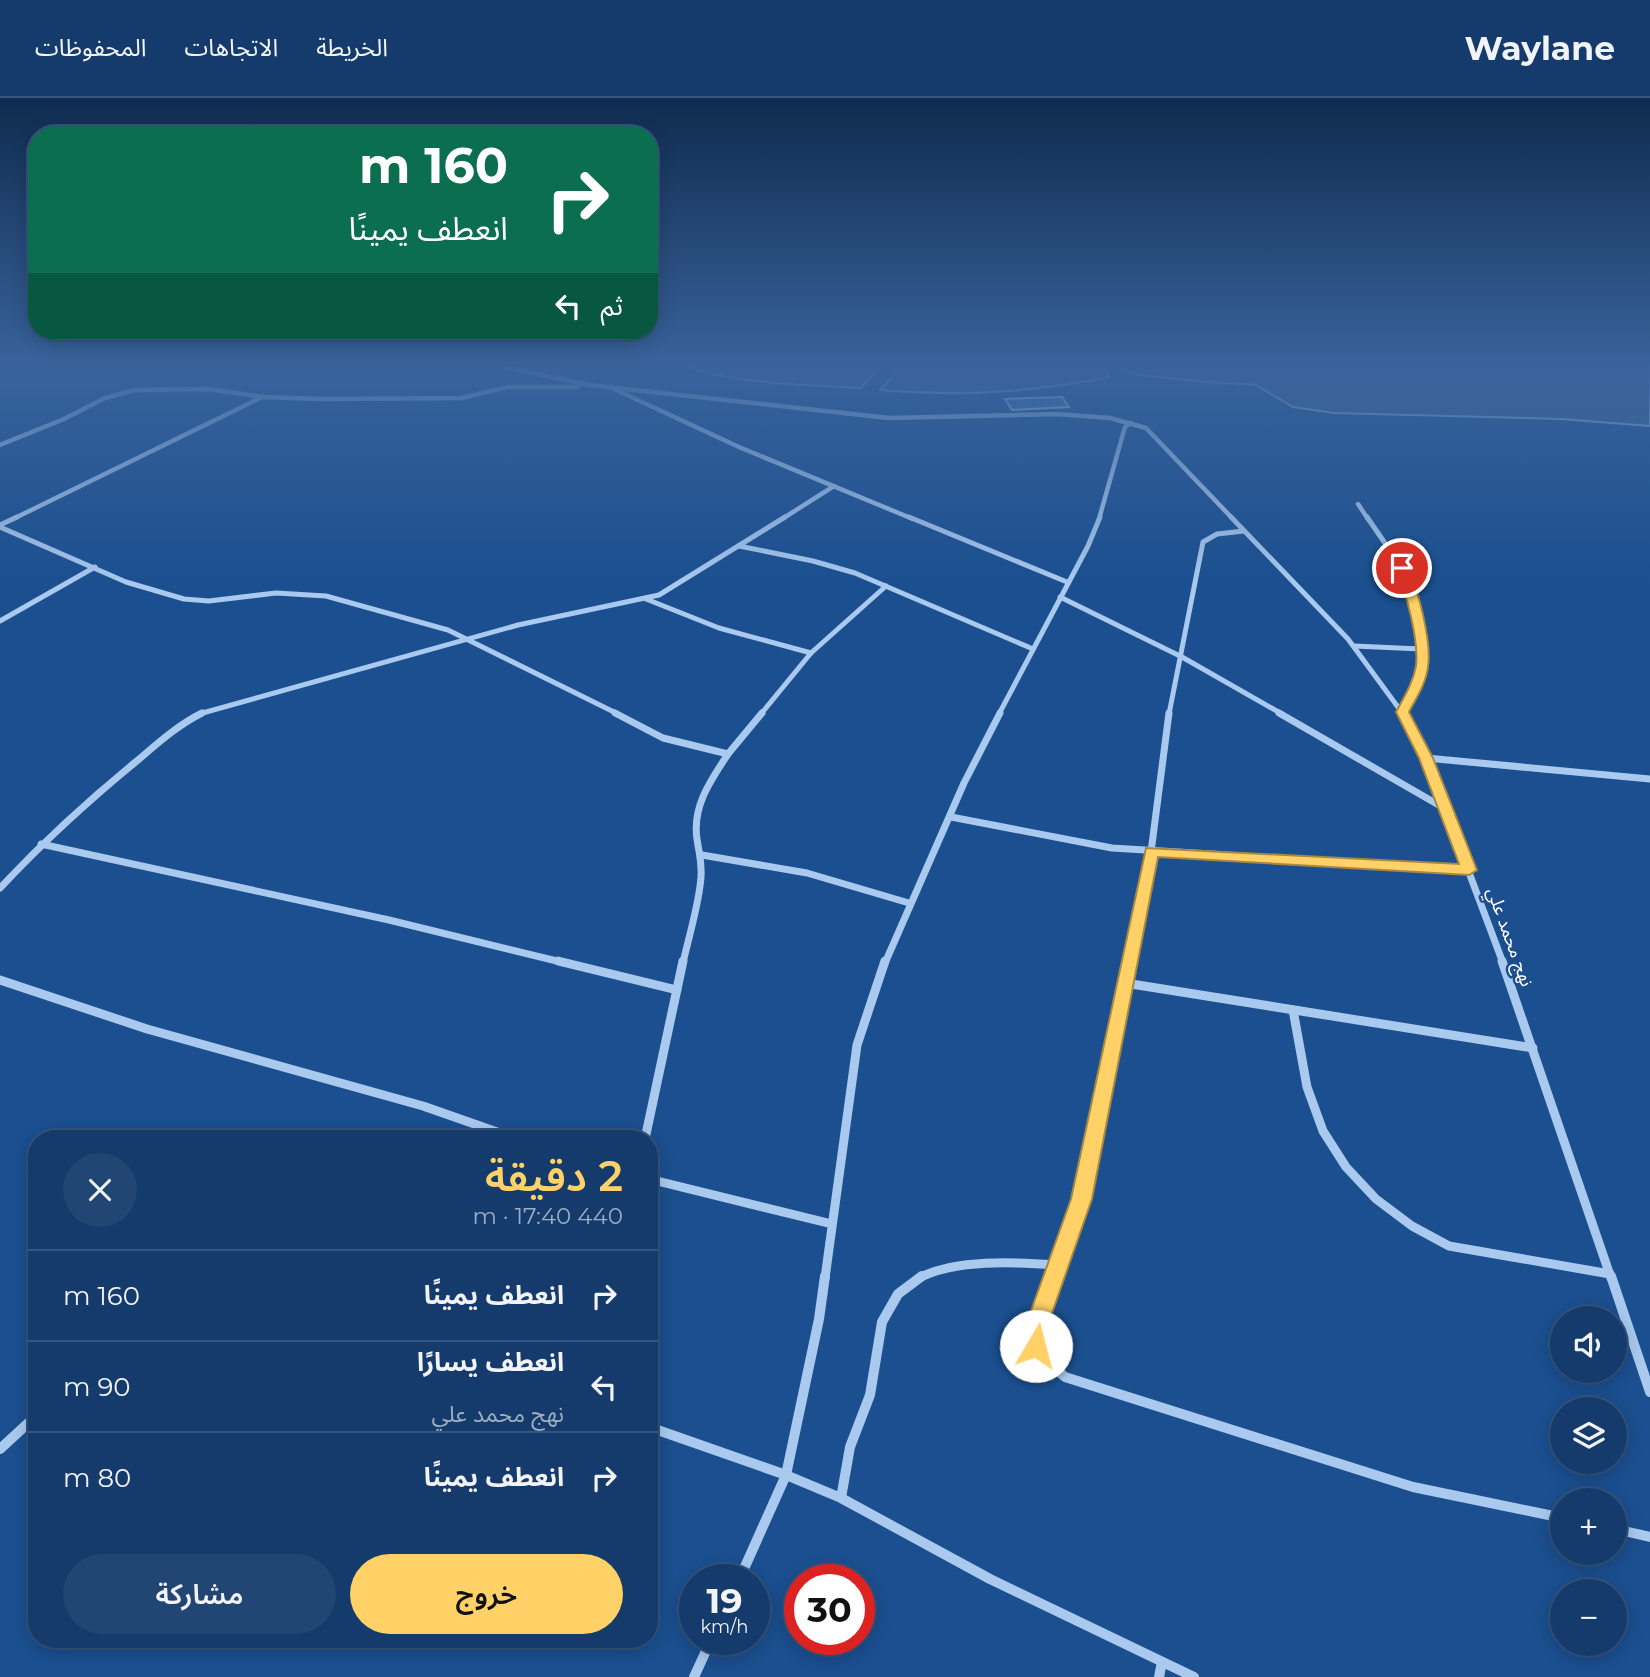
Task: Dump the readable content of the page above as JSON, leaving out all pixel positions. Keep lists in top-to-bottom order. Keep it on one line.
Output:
{"streets":{"street":["نهج محمد علي"]},"page":{"header":"Waylane","nav":["الخريطة","الاتجاهات","المحفوظات"],"turn":["160 m","انعطف يمينًا"],"then":"ثم","heading":["2 دقيقة","440 m · 17:40"],"list":[{"name":"انعطف يمينًا","value":"160 m"},{"name":"انعطف يسارًا","note":"نهج محمد علي","value":"90 m"},{"name":"انعطف يمينًا","value":"80 m"}],"map_buttons":["+","−"],"buttons":["خروج","مشاركة"],"speed":"19 km/h","limit":"30"}}
